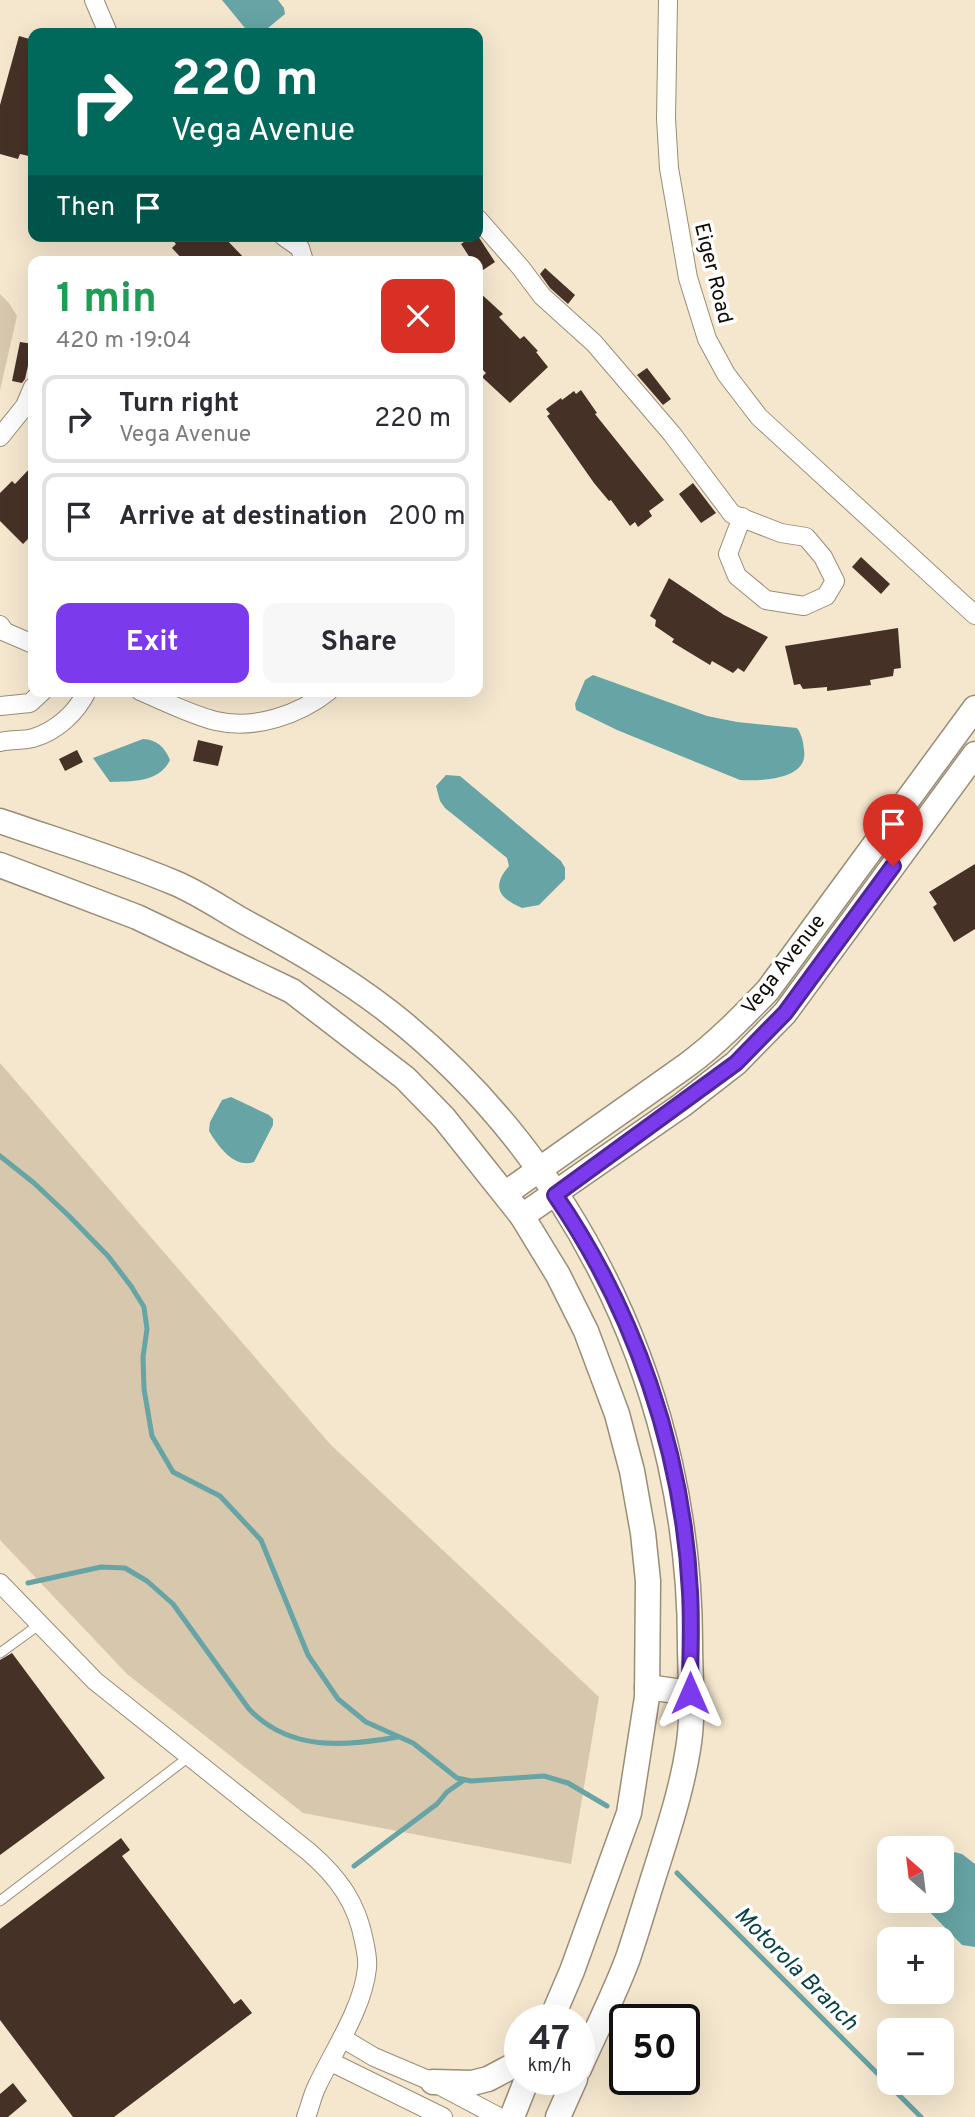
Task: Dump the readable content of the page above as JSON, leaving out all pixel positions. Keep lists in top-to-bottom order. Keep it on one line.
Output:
{"streets":{"main road":["Vega Avenue"],"street":["Eiger Road"]},"water":["Motorola Branch"],"north":"top left","page":{"turn":["220 m","Vega Avenue"],"then":"Then","heading":["1 min","420 m · 19:04"],"list":[{"name":"Turn right","note":"Vega Avenue","value":"220 m"},{"name":"Arrive at destination","value":"200 m"}],"buttons":["Exit","Share"],"map_buttons":["+","−"],"speed":"47 km/h","limit":"50"}}
